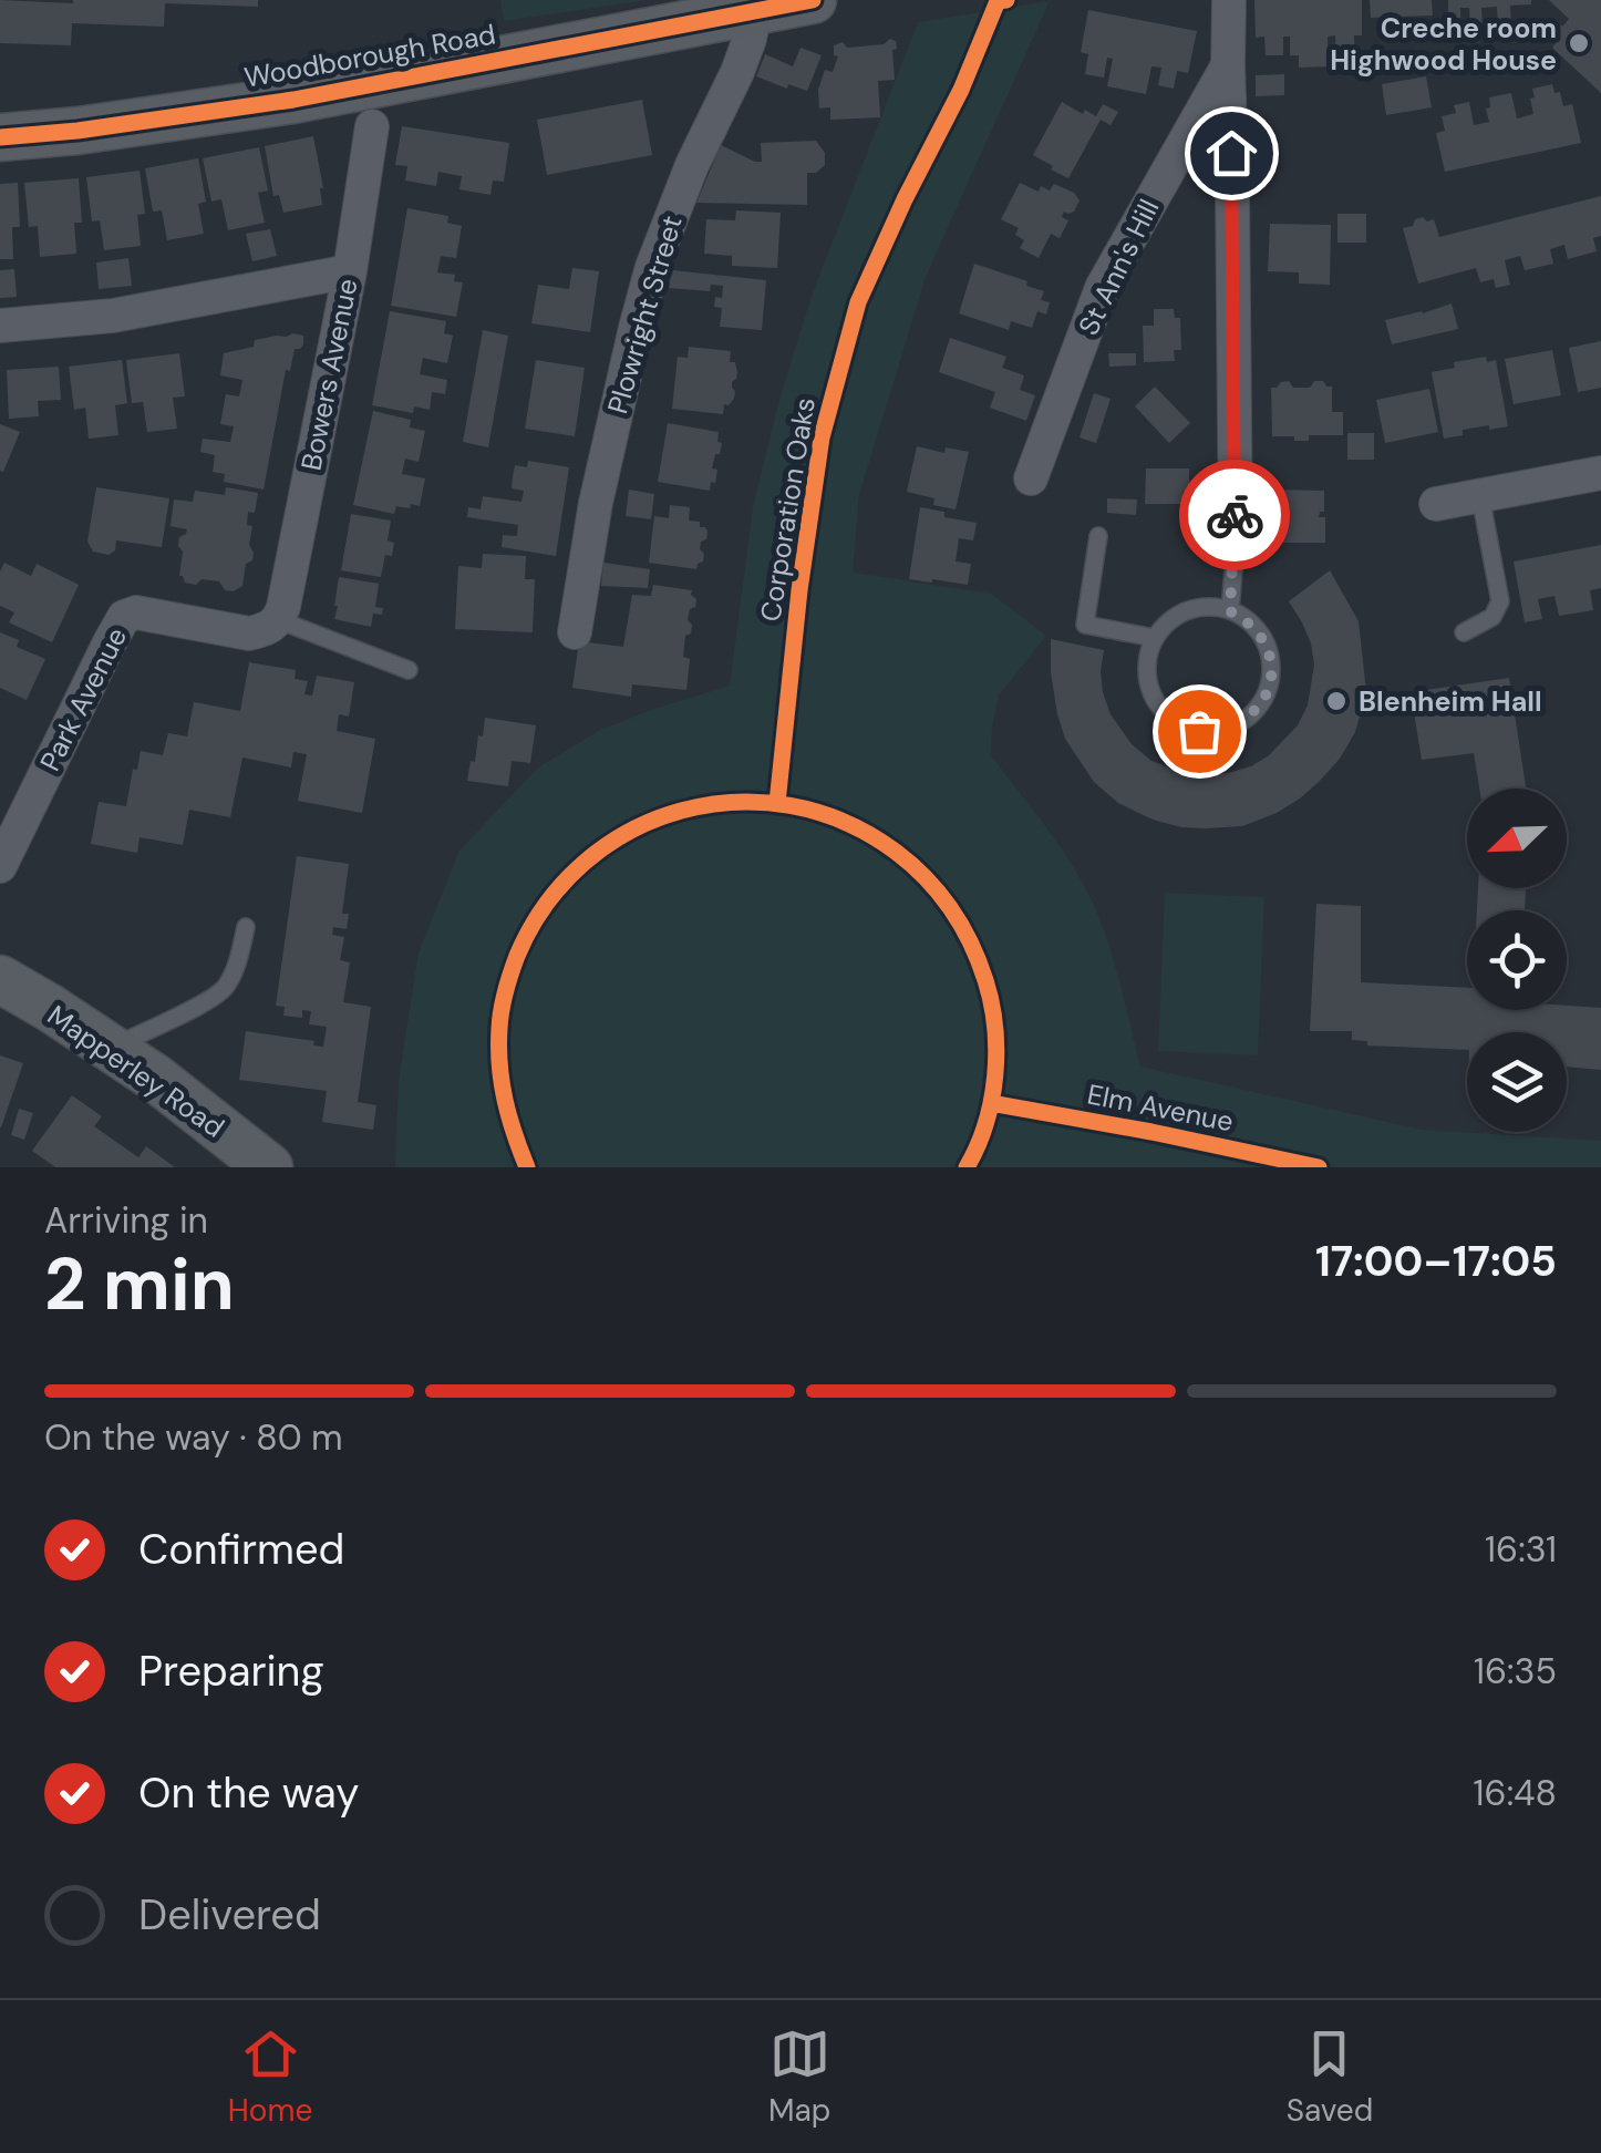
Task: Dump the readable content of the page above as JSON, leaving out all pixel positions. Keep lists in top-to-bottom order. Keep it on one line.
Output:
{"streets":{"main road":["Woodborough Road","Mapperley Road"],"street":["St Ann's Hill","Plowright Street","Bowers Avenue","Park Avenue"],"cycle path":["Corporation Oaks","Elm Avenue"]},"crossings":[["Woodborough Road","Plowright Street"],["Bowers Avenue","Park Avenue"]],"places":["Creche room Highwood House","Blenheim Hall"],"north":"bottom left","page":{"heading":["2 min","Arriving in","17:00–17:05"],"bar":"On the way · 80 m","list":[["Confirmed","16:31"],["Preparing","16:35"],["On the way","16:48"],"Delivered"],"tabs":["Home","Map","Saved"]}}
